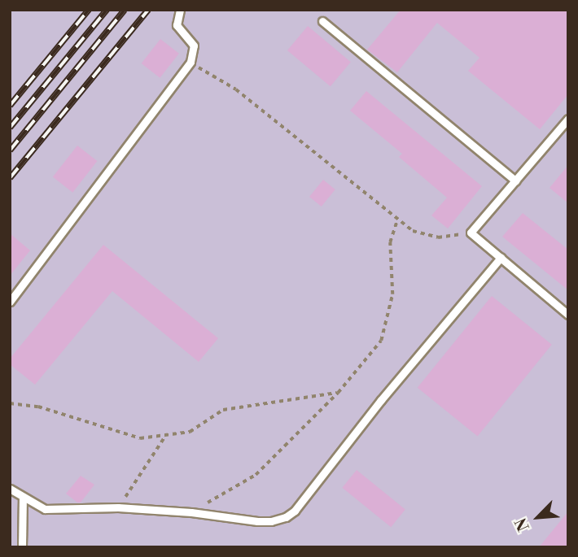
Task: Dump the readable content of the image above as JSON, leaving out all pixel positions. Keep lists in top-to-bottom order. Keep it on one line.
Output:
{"north":"bottom left"}
